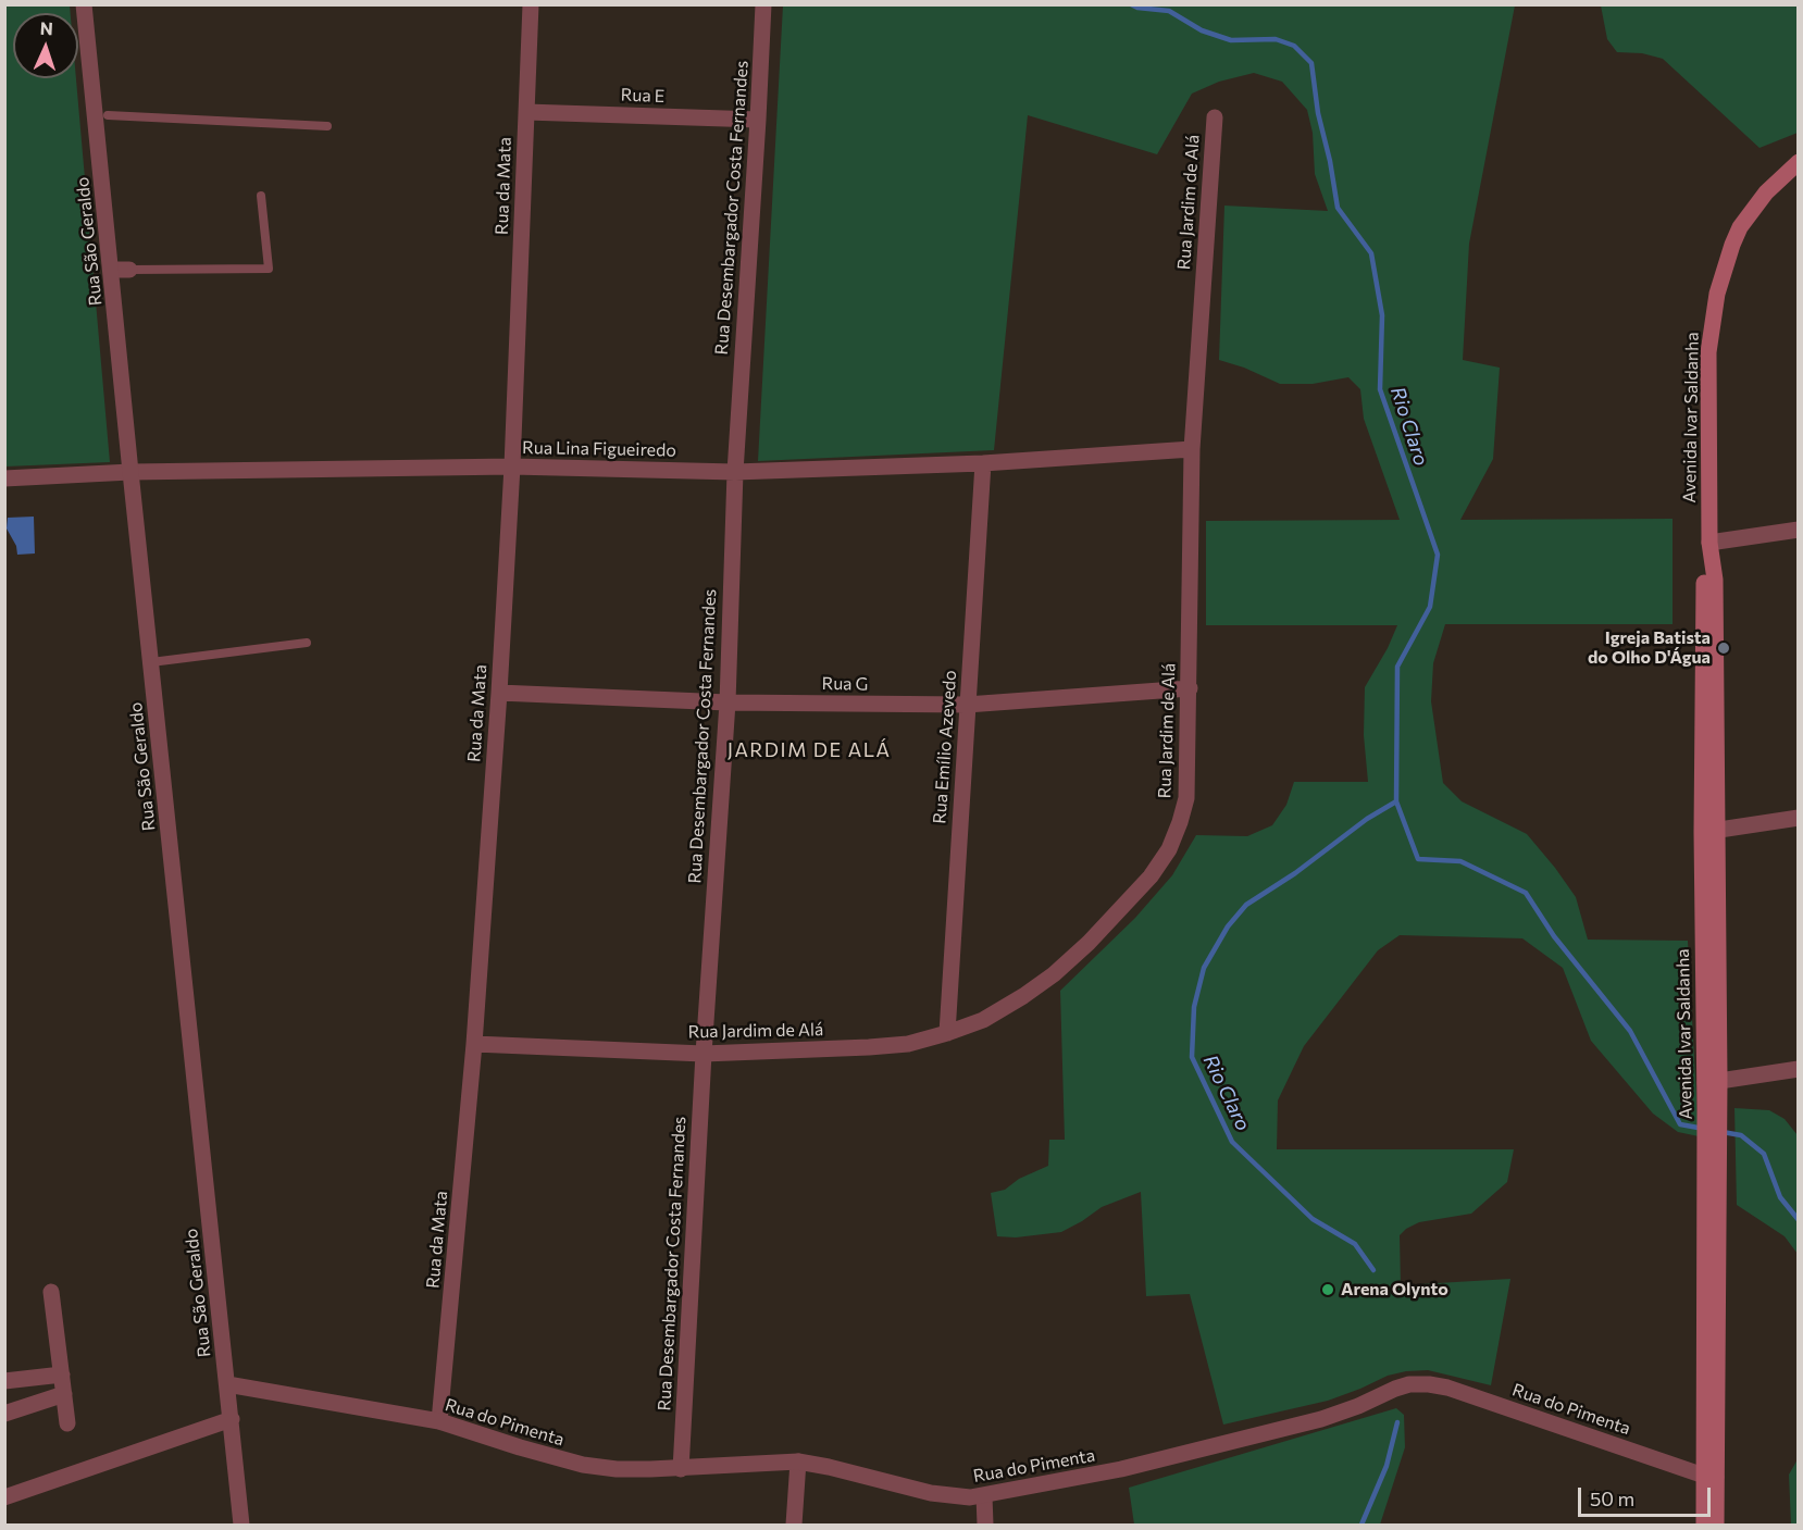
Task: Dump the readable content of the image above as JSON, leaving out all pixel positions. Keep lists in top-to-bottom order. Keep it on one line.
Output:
{"streets":{"main road":["Avenida Ivar Saldanha"],"street":["Rua E","Rua da Mata","Rua Jardim de Alá","Rua Desembargador Costa Fernandes","Rua São Geraldo","Rua Lina Figueiredo","Rua G","Rua Emílio Azevedo","Rua do Pimenta"]},"crossings":[["Rua E","Rua da Mata"],["Rua E","Rua Desembargador Costa Fernandes"],["Rua da Mata","Rua Jardim de Alá"],["Rua da Mata","Rua Lina Figueiredo"],["Rua da Mata","Rua G"],["Rua da Mata","Rua do Pimenta"],["Rua Jardim de Alá","Rua Desembargador Costa Fernandes"],["Rua Jardim de Alá","Rua Lina Figueiredo"],["Rua Jardim de Alá","Rua G"],["Rua Jardim de Alá","Rua Emílio Azevedo"],["Rua Desembargador Costa Fernandes","Rua Lina Figueiredo"],["Rua Desembargador Costa Fernandes","Rua G"],["Rua Desembargador Costa Fernandes","Rua do Pimenta"],["Rua São Geraldo","Rua Lina Figueiredo"],["Rua São Geraldo","Rua do Pimenta"],["Avenida Ivar Saldanha","Rua do Pimenta"],["Rua Lina Figueiredo","Rua Emílio Azevedo"],["Rua G","Rua Emílio Azevedo"]],"districts":["JARDIM DE ALÁ"],"water":["Rio Claro"],"places":["Igreja Batista do Olho D'Água","Arena Olynto"],"scale_bar":"50 m","north":"top"}
